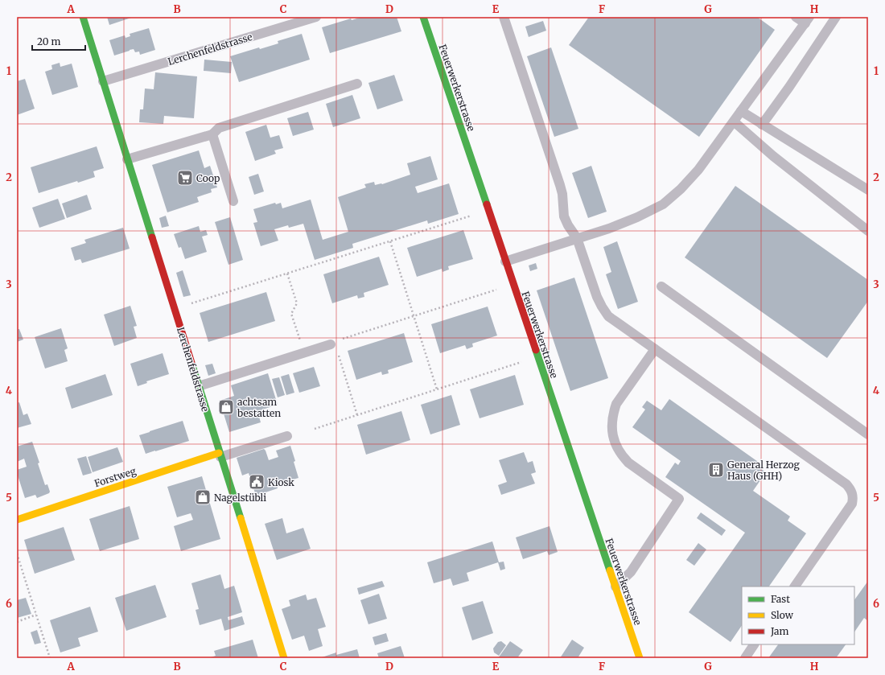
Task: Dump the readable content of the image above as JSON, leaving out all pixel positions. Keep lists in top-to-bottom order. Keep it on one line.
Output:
{"streets":{"street":["Lerchenfeldstrasse","Feuerwerkerstrasse","Forstweg"]},"crossings":[["Lerchenfeldstrasse","Forstweg"]],"places":{"supermarket":["Coop"],"shop":["achtsam bestatten","Nagelstübli"],"building":["General Herzog Haus (GHH)"],"public building":["Kiosk"]},"legend":["Fast","Slow","Jam"],"scale_bar":"20 m","grid":{"columns":["A","B","C","D","E","F","G","H"],"rows":["1","2","3","4","5","6"]}}
